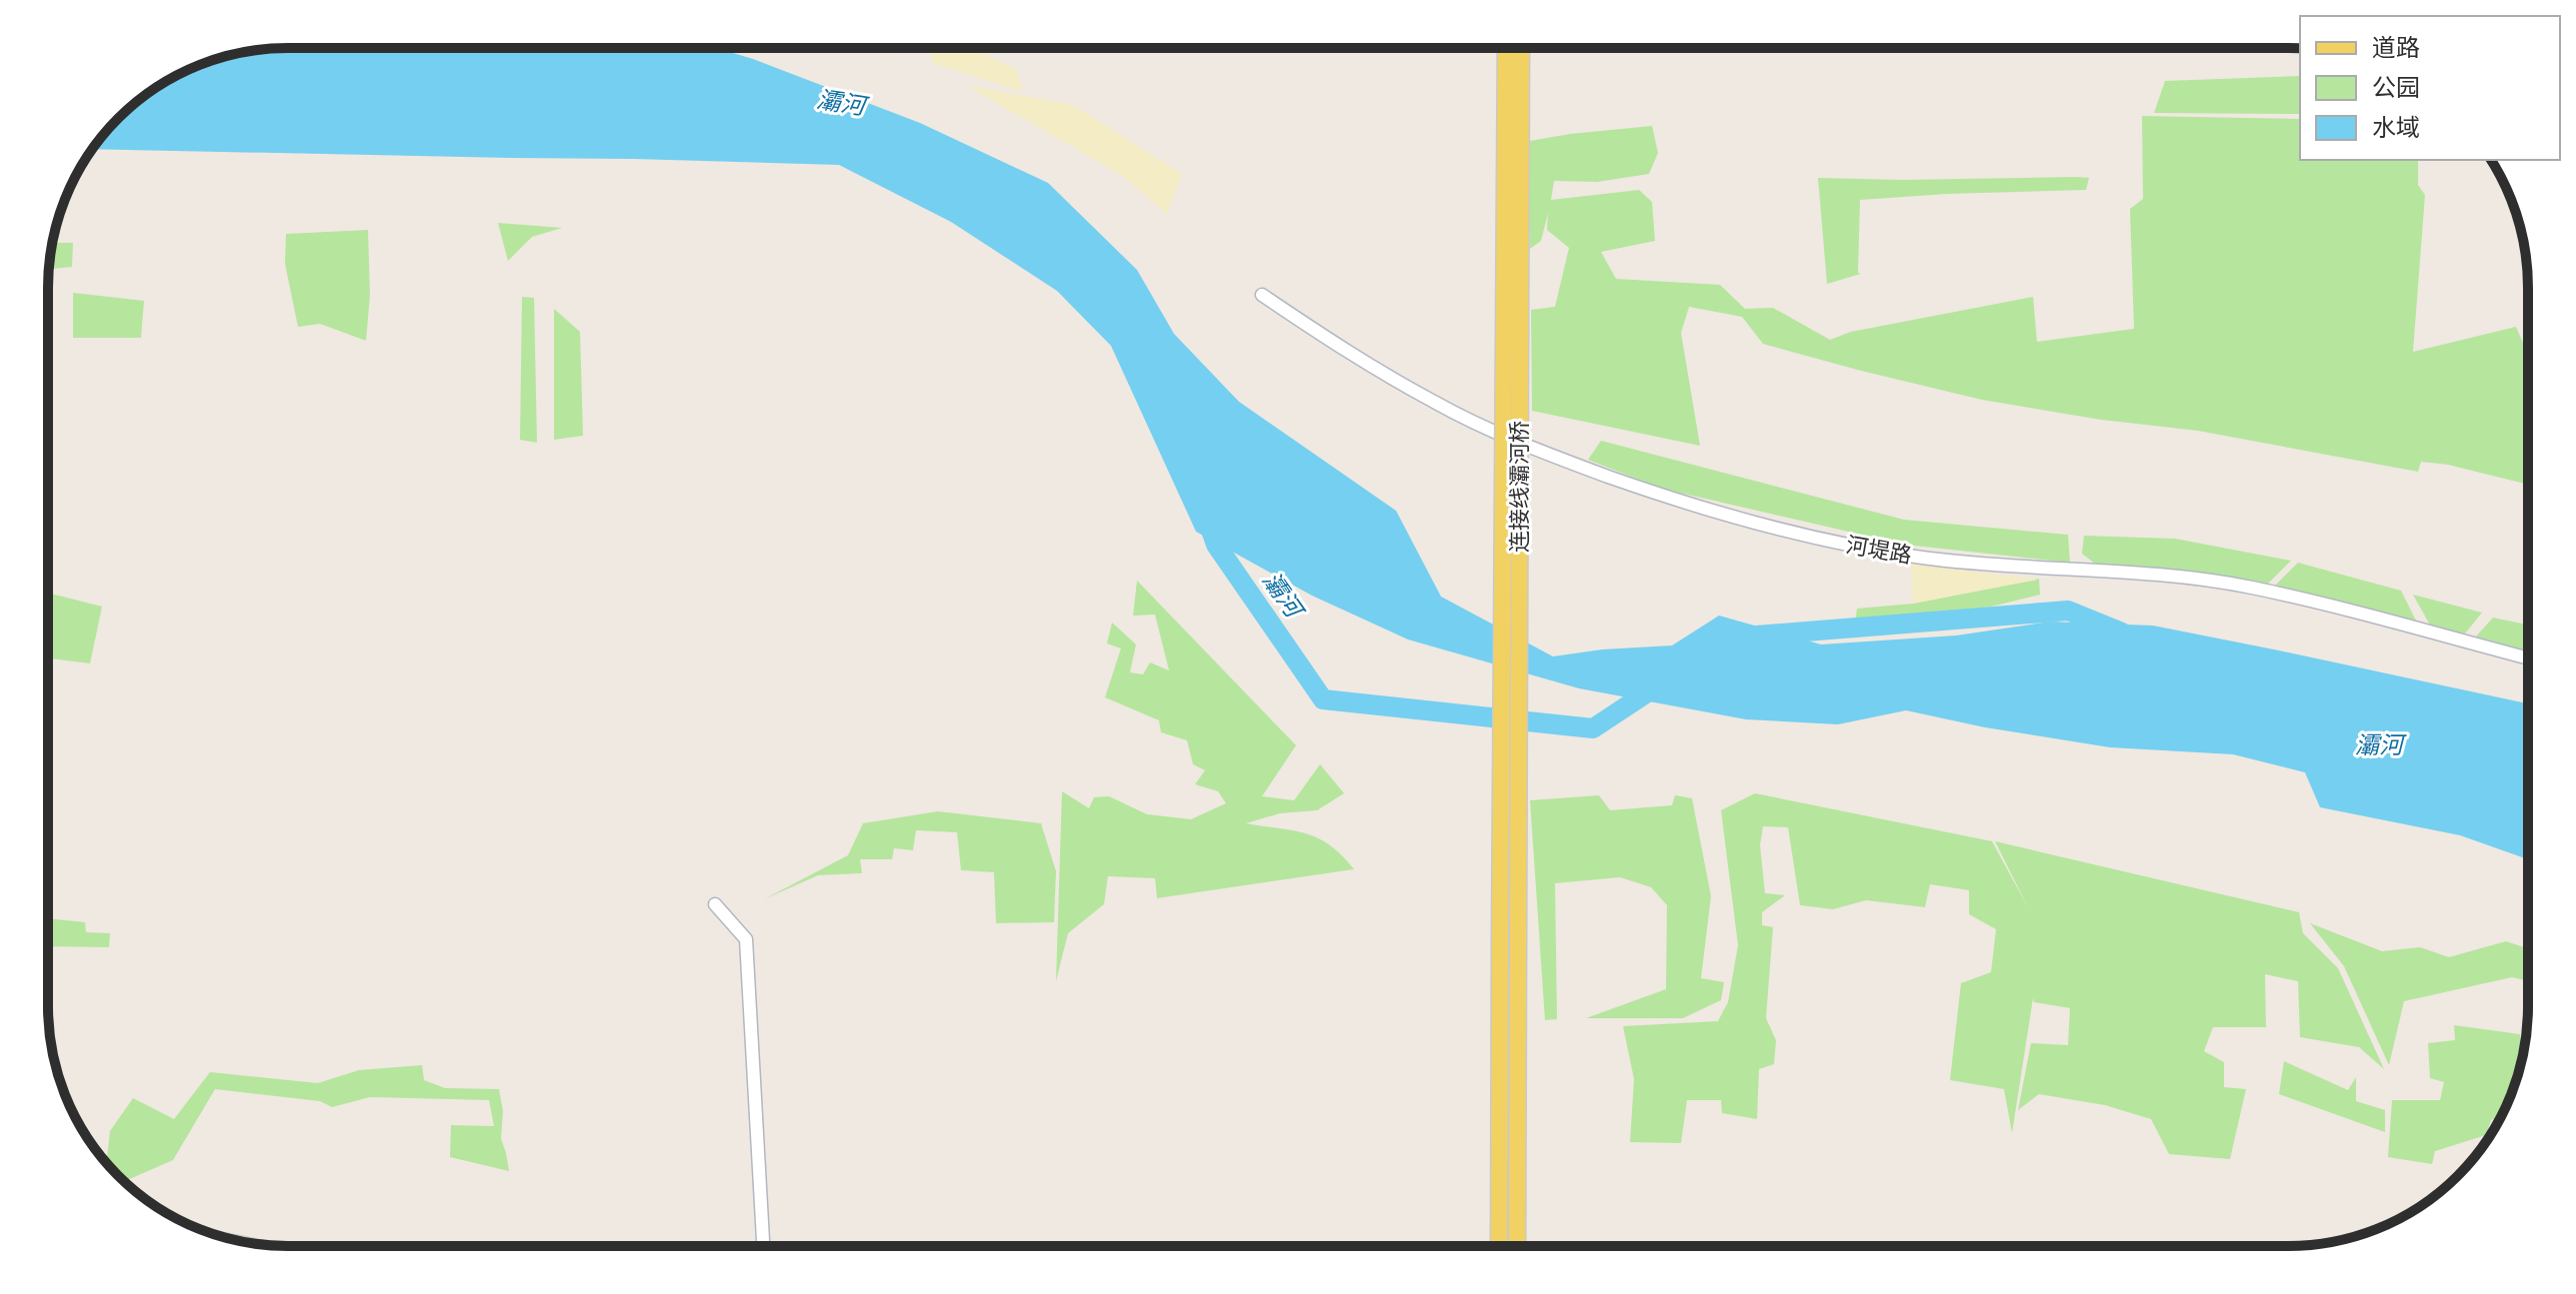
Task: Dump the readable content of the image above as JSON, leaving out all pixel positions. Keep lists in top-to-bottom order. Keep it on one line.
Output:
{"streets":{"main road":["连接线灞河桥"],"street":["河堤路"]},"water":["灞河"],"legend":["道路","公园","水域"]}
